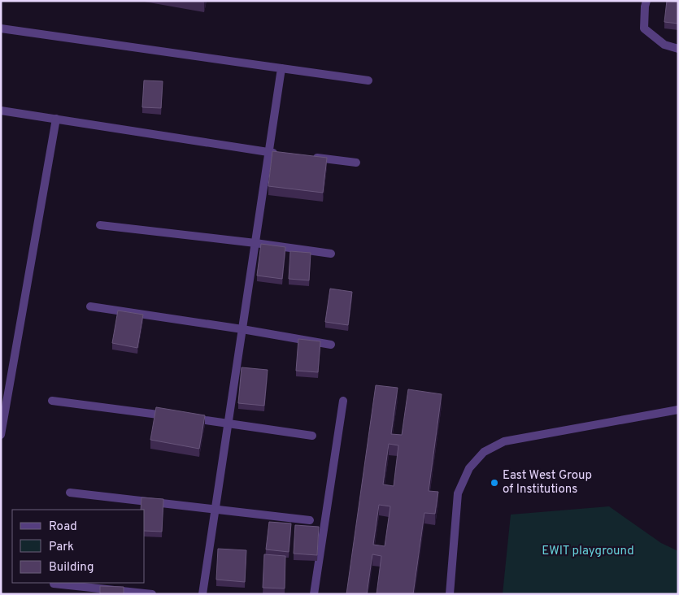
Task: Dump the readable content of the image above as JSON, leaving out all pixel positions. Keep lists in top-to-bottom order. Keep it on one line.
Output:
{"parks":["EWIT playground"],"places":["East West Group of Institutions"],"legend":["Road","Park","Building"]}
